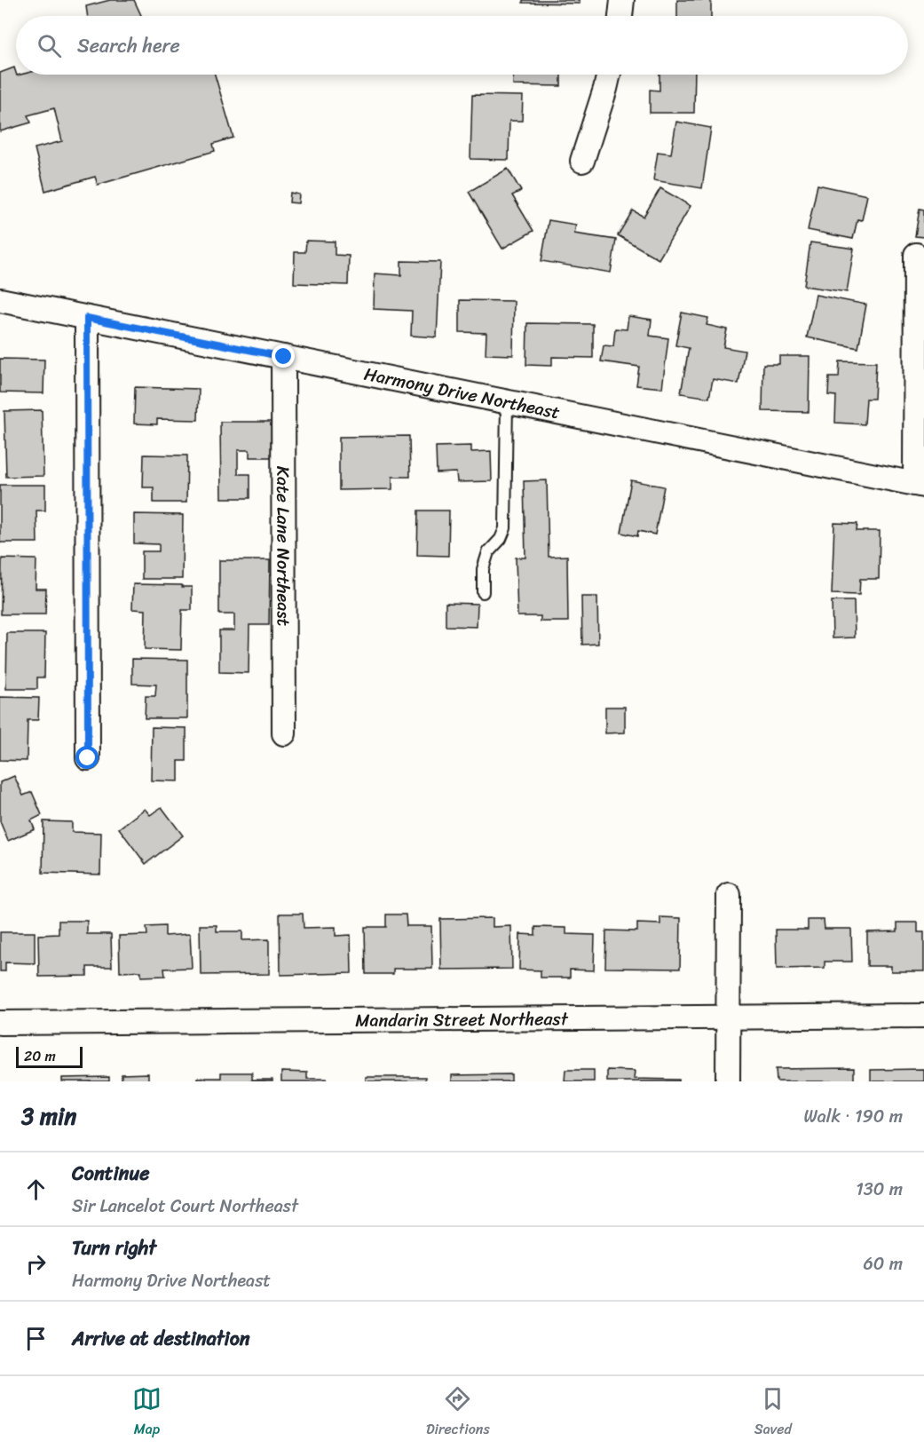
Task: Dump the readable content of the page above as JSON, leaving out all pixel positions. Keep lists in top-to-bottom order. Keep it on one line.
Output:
{"streets":{"street":["Harmony Drive Northeast","Kate Lane Northeast","Mandarin Street Northeast"]},"crossings":[["Harmony Drive Northeast","Kate Lane Northeast"]],"scale_bar":"20 m","page":{"search":"Search here","scale":"20 m","heading":["3 min","Walk · 190 m"],"list":[["Continue","Sir Lancelot Court Northeast","130 m"],["Turn right","Harmony Drive Northeast","60 m"],"Arrive at destination"],"nav":["Map","Directions","Saved"]}}
